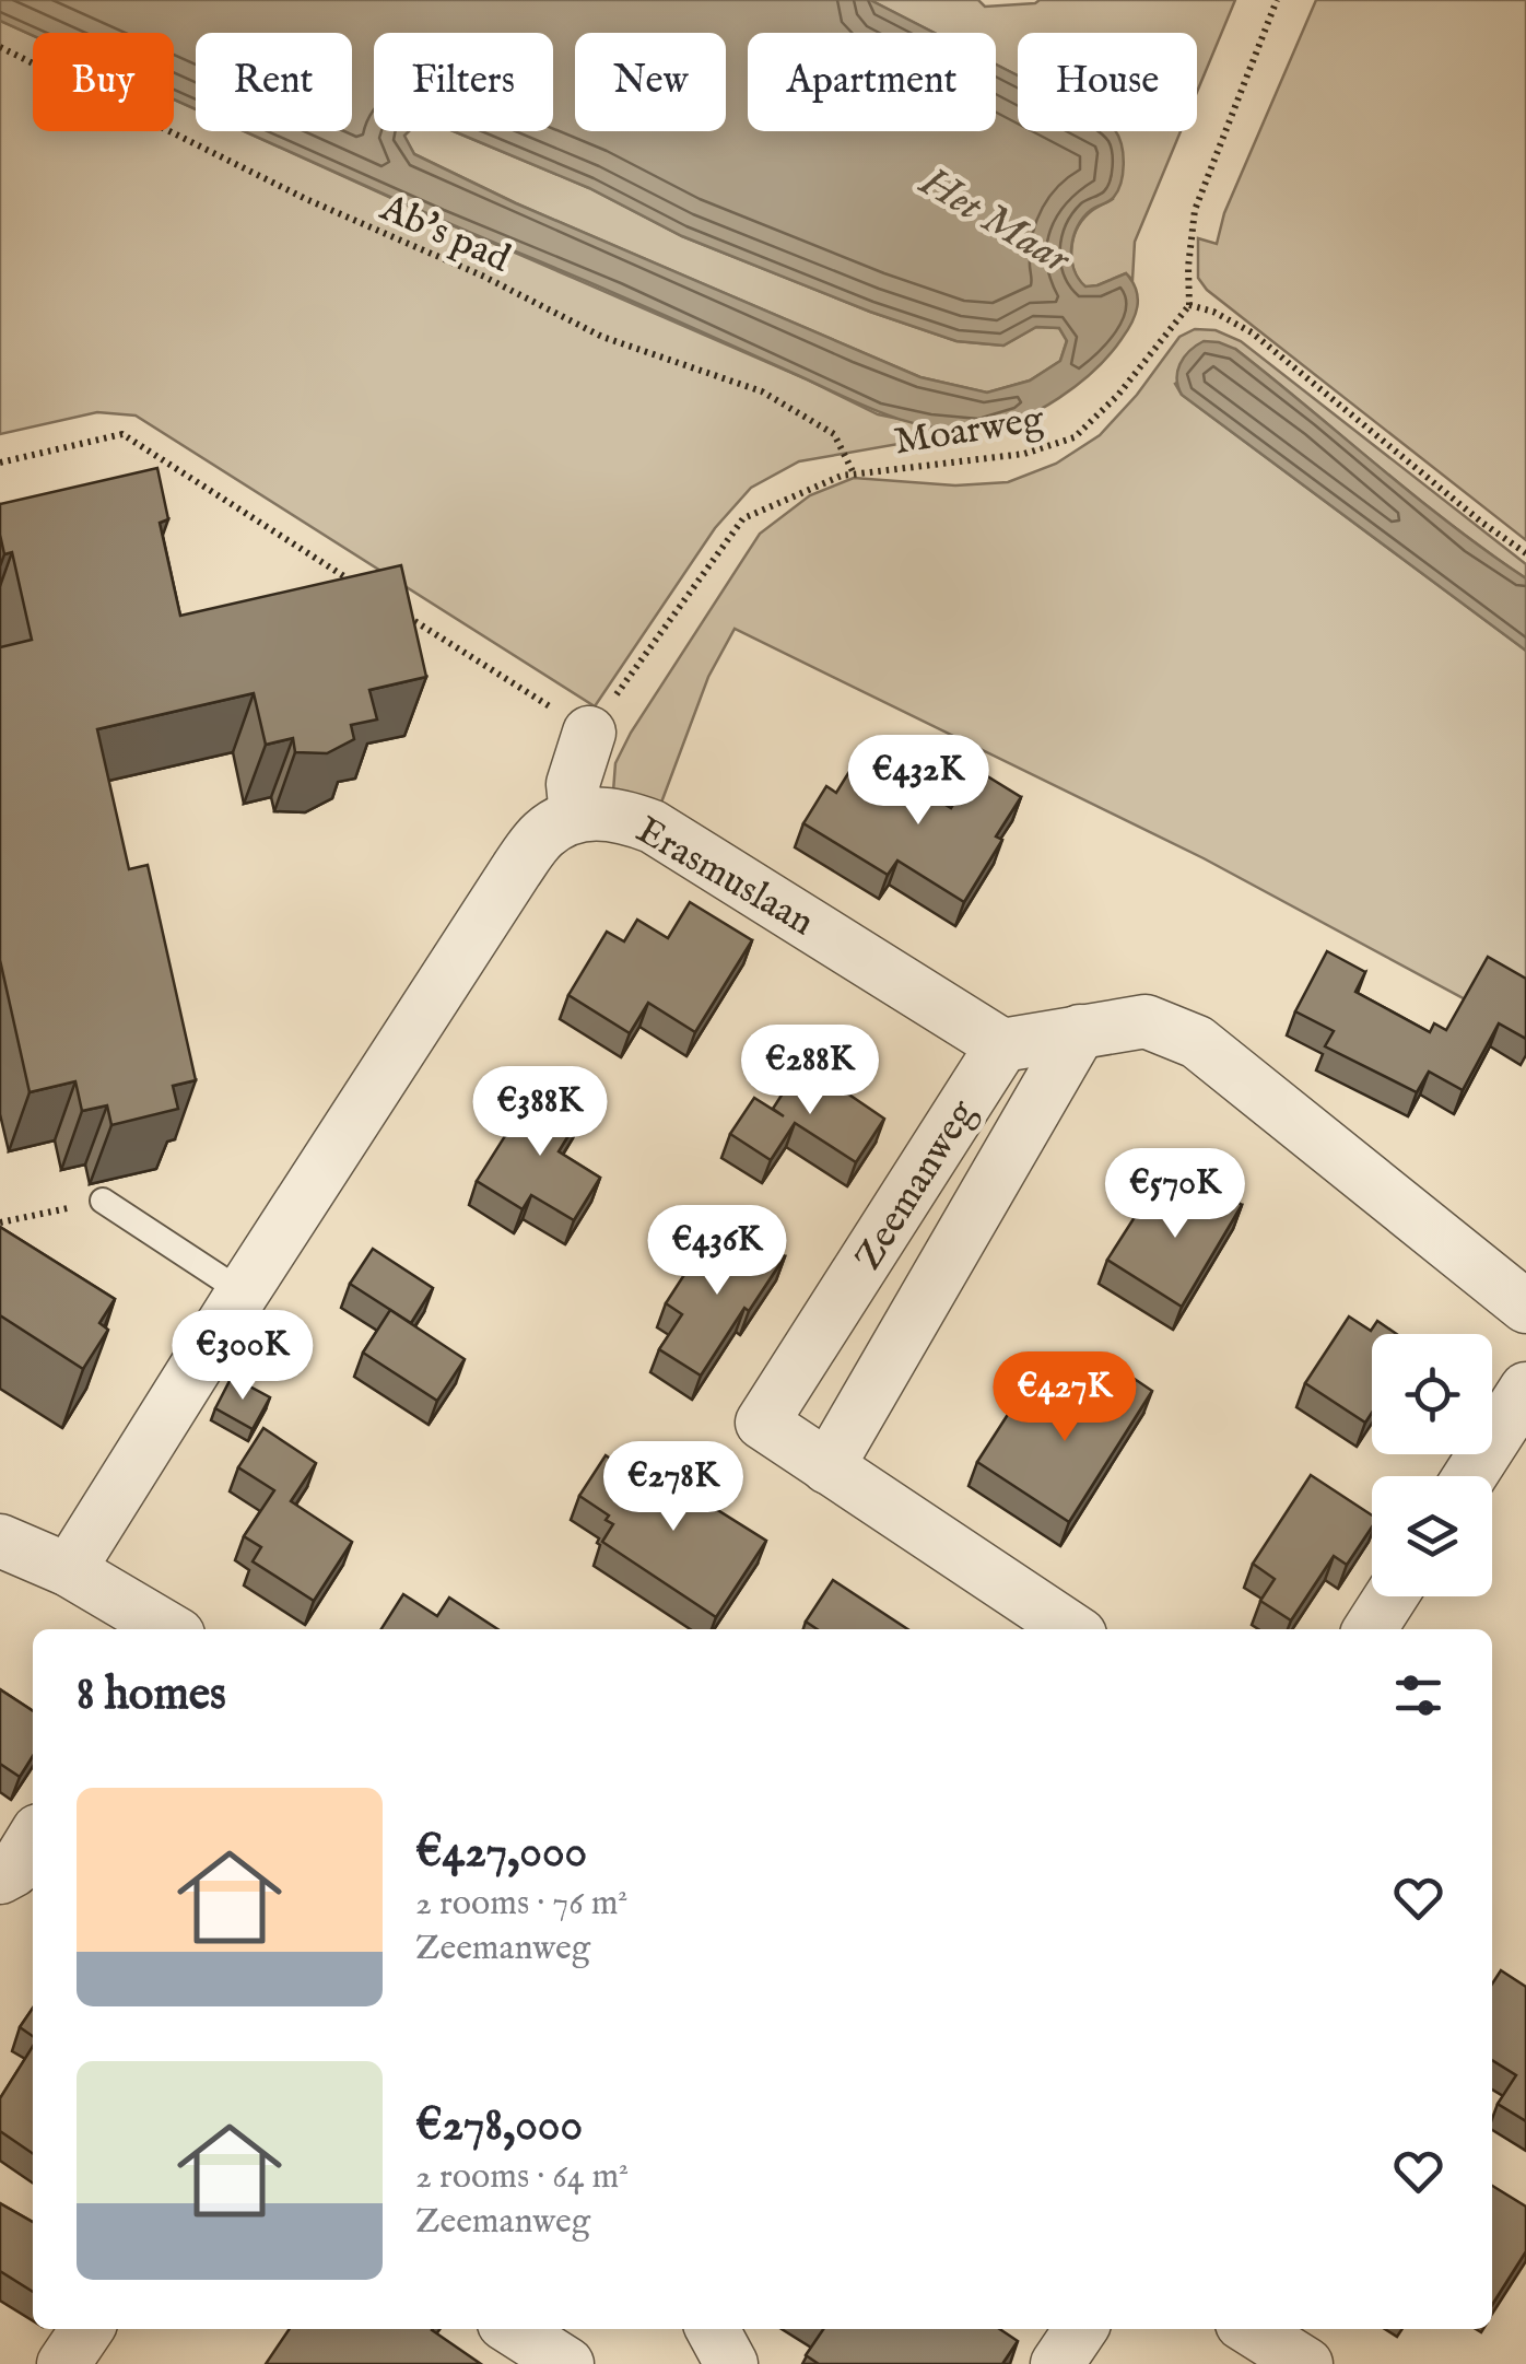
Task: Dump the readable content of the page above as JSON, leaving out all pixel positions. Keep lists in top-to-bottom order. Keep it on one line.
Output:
{"streets":{"street":["Erasmuslaan","Zeemanweg"],"path":["Ab's pad","Moarweg"]},"crossings":[["Ab's pad","Moarweg"],["Erasmuslaan","Zeemanweg"]],"water":["Het Maar"],"page":{"chip":["Buy","Rent","Filters","New","Apartment","House"],"price":["€432K","€288K","€388K","€570K","€436K","€300K","€427K","€278K"],"heading":"8 homes","list":[{"name":"€427,000","note":"2 rooms · 76 m² · Zeemanweg"},{"name":"€278,000","note":"2 rooms · 64 m² · Zeemanweg"}]}}
